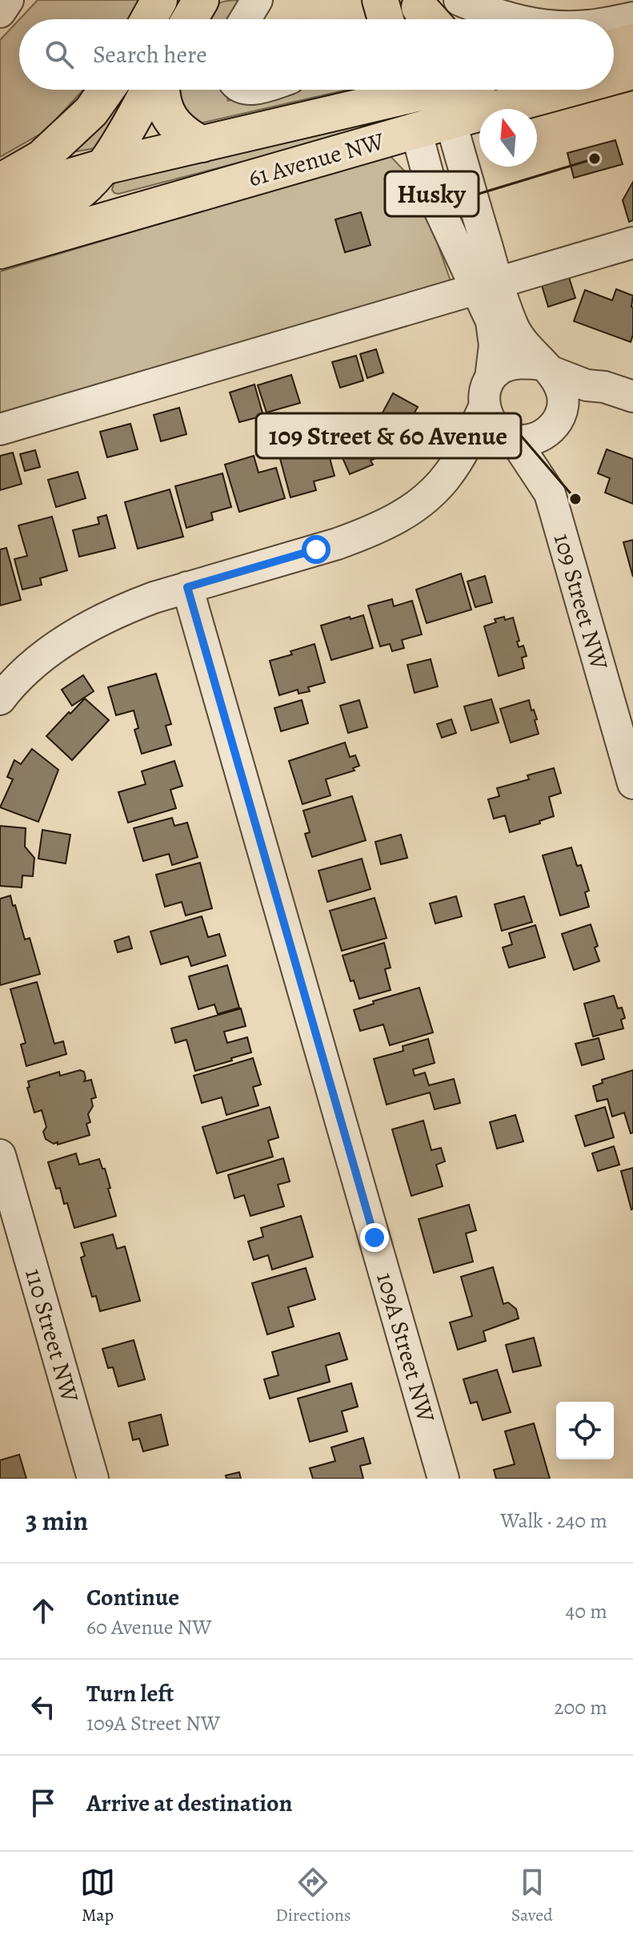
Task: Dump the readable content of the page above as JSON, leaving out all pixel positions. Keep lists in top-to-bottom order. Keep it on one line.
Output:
{"streets":{"main road":["61 Avenue NW"],"street":["109 Street NW","110 Street NW","109A Street NW"]},"places":["Husky","109 Street & 60 Avenue"],"north":"top","page":{"search":"Search here","heading":["3 min","Walk · 240 m"],"list":[["Continue","60 Avenue NW","40 m"],["Turn left","109A Street NW","200 m"],"Arrive at destination"],"nav":["Map","Directions","Saved"]}}
